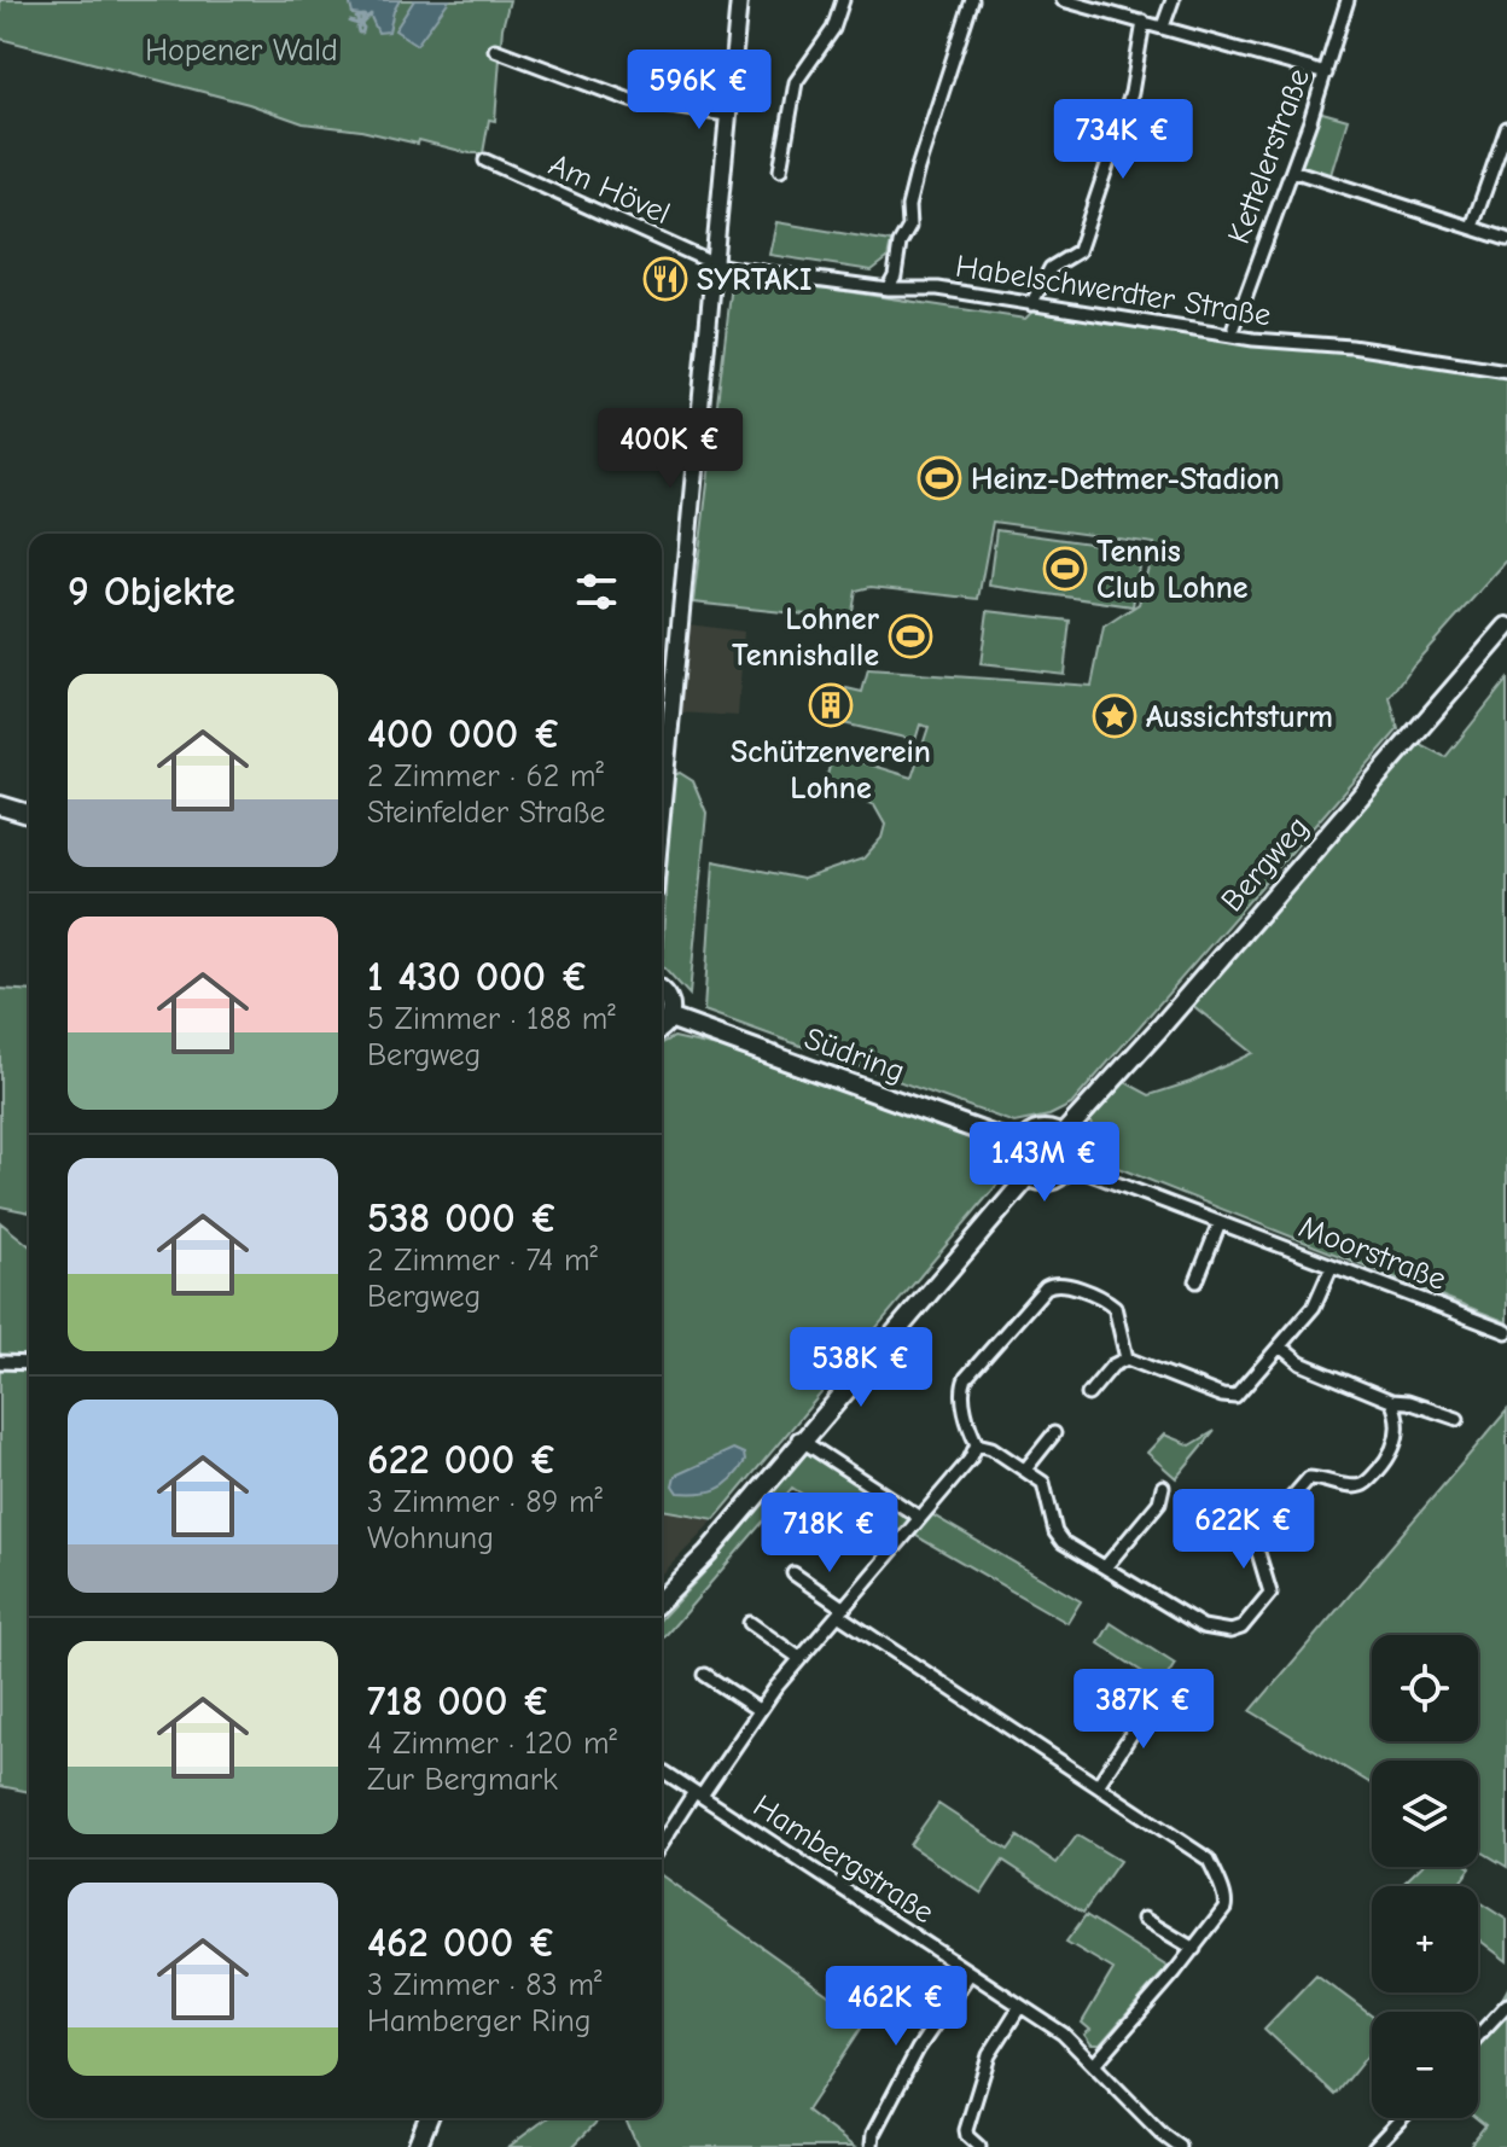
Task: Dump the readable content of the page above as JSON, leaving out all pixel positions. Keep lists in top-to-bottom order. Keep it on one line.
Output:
{"streets":{"main road":["Bergweg","Südring"],"street":["Kettelerstraße","Am Hövel","Habelschwerdter Straße","Moorstraße","Hambergstraße"]},"crossings":[["Am Hövel","Habelschwerdter Straße"],["Bergweg","Südring"],["Bergweg","Moorstraße"],["Südring","Moorstraße"]],"parks":["Hopener Wald"],"places":{"restaurant":["SYRTAKI"],"sports":["Heinz-Dettmer-Stadion","Tennis Club Lohne","Lohner Tennishalle"],"building":["Schützenverein Lohne"],"place":["Aussichtsturm"]},"page":{"price":["596K €","734K €","400K €","1.43M €","538K €","622K €","718K €","387K €","462K €"],"heading":"9 Objekte","list":[{"name":"400 000 €","note":"2 Zimmer · 62 m² · Steinfelder Straße"},{"name":"1 430 000 €","note":"5 Zimmer · 188 m² · Bergweg"},{"name":"538 000 €","note":"2 Zimmer · 74 m² · Bergweg"},{"name":"622 000 €","note":"3 Zimmer · 89 m² · Wohnung"},{"name":"718 000 €","note":"4 Zimmer · 120 m² · Zur Bergmark"},{"name":"462 000 €","note":"3 Zimmer · 83 m² · Hamberger Ring"}],"map_buttons":["+","−"]}}
